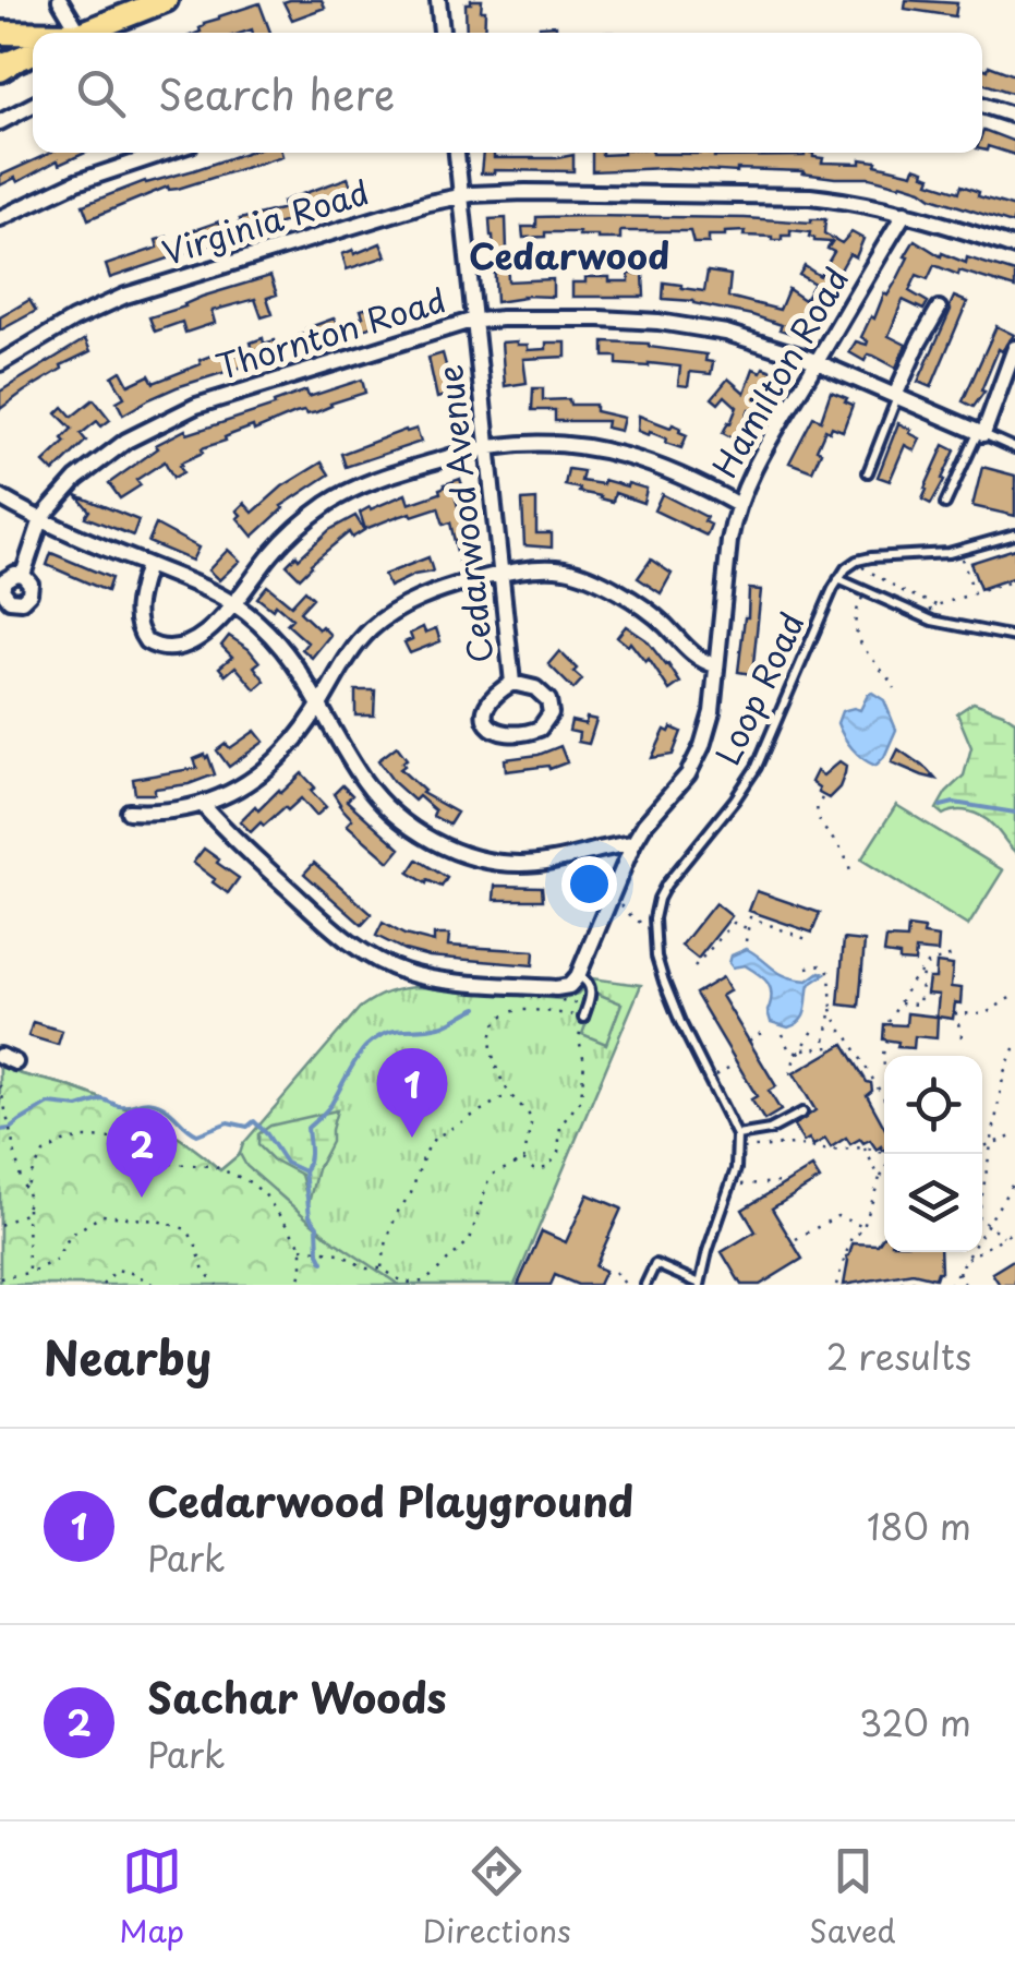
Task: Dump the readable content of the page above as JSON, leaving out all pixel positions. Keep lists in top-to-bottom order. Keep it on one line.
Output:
{"streets":{"street":["Virginia Road","Thornton Road","Hamilton Road","Cedarwood Avenue"],"lane":["Loop Road"]},"crossings":[["Virginia Road","Hamilton Road"],["Virginia Road","Cedarwood Avenue"],["Thornton Road","Hamilton Road"],["Thornton Road","Cedarwood Avenue"]],"districts":["Cedarwood"],"page":{"search":"Search here","pins":["1","2"],"heading":["Nearby","2 results"],"list":[{"mark":"1","name":"Cedarwood Playground","note":"Park","value":"180 m"},{"mark":"2","name":"Sachar Woods","note":"Park","value":"320 m"}],"nav":["Map","Directions","Saved"]}}
